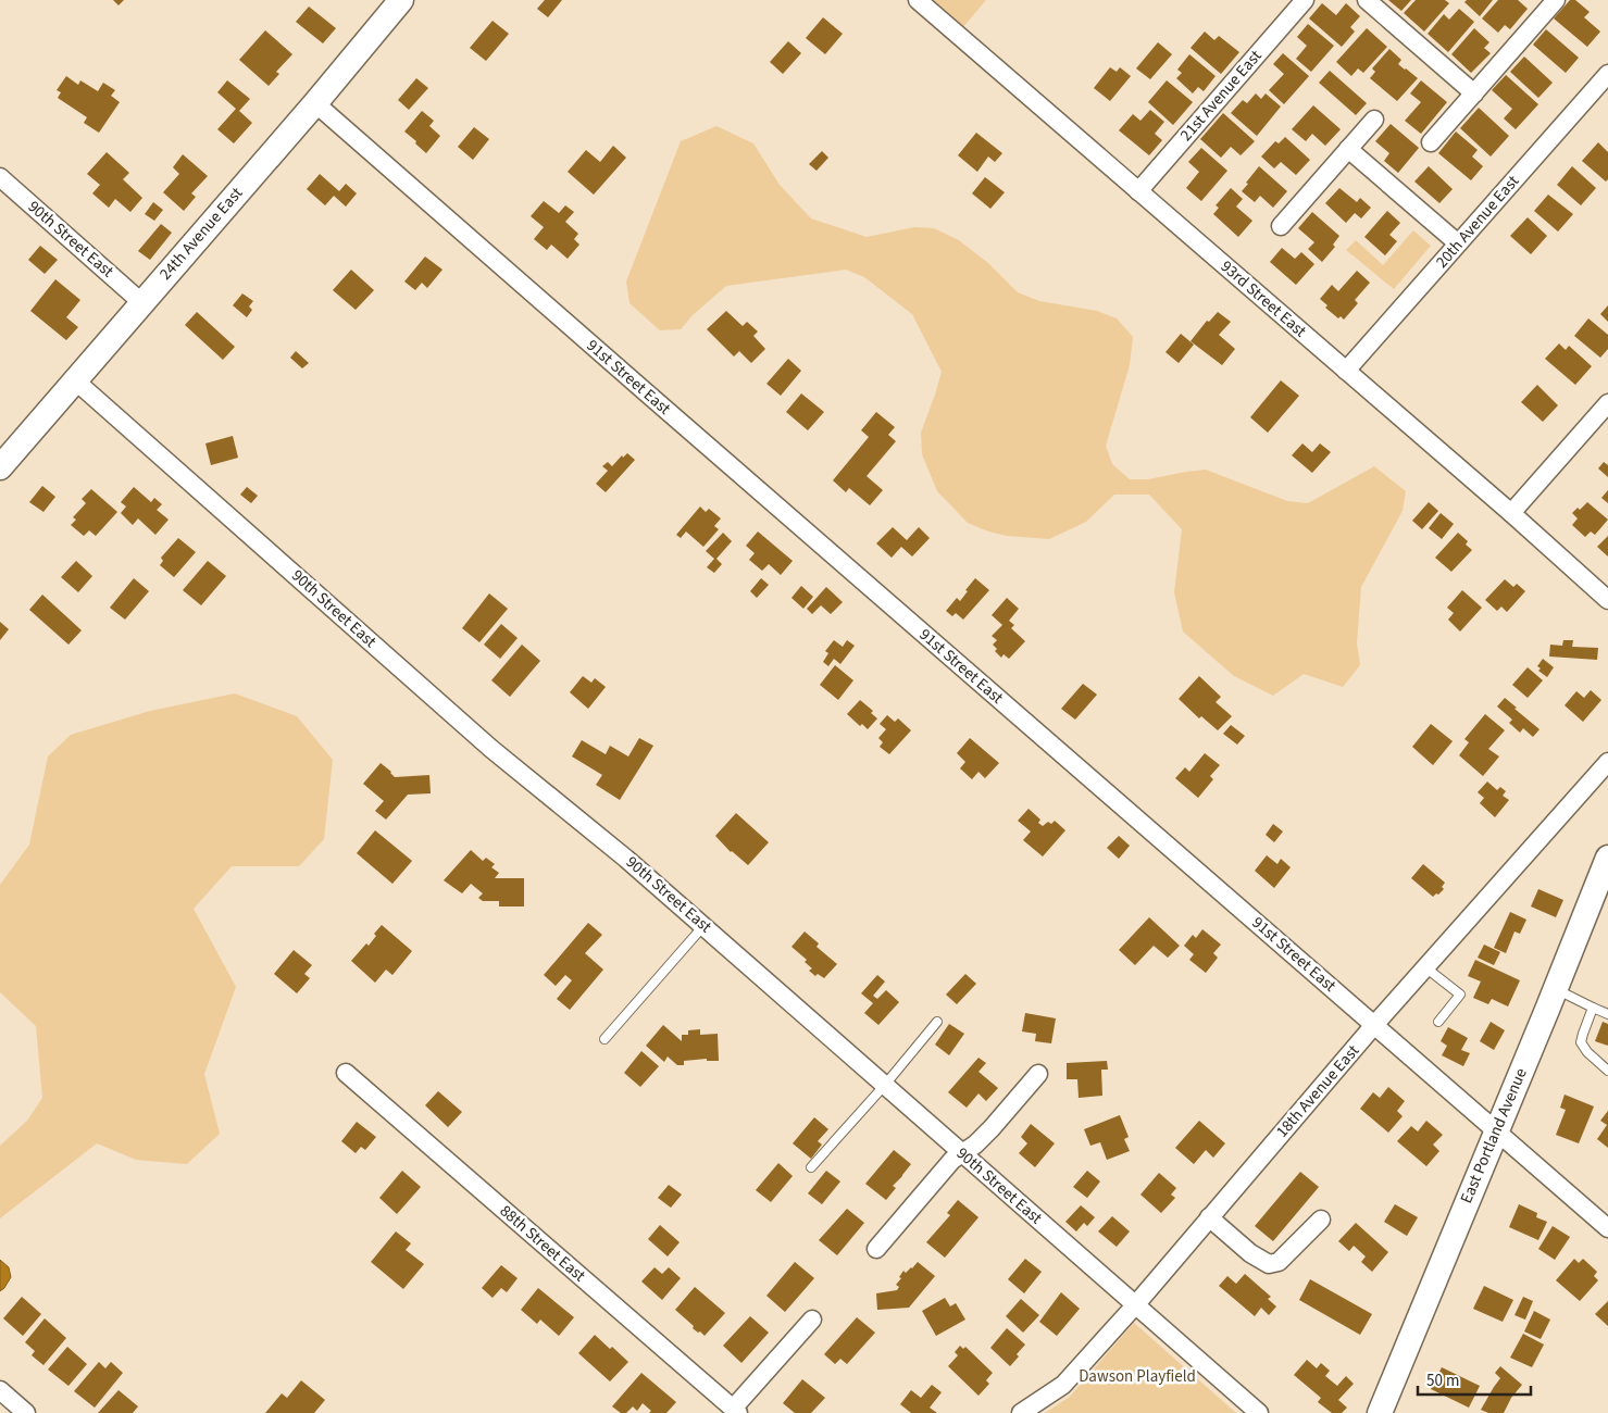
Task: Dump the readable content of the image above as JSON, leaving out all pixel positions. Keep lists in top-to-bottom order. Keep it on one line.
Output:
{"streets":{"street":["21st Avenue East","20th Avenue East","24th Avenue East","90th Street East","93rd Street East","91st Street East","18th Avenue East","East Portland Avenue","88th Street East"]},"crossings":[["21st Avenue East","93rd Street East"],["20th Avenue East","93rd Street East"],["24th Avenue East","90th Street East"],["24th Avenue East","91st Street East"],["90th Street East","18th Avenue East"],["91st Street East","18th Avenue East"],["91st Street East","East Portland Avenue"]],"parks":["Dawson Playfield"],"scale_bar":"50 m"}
